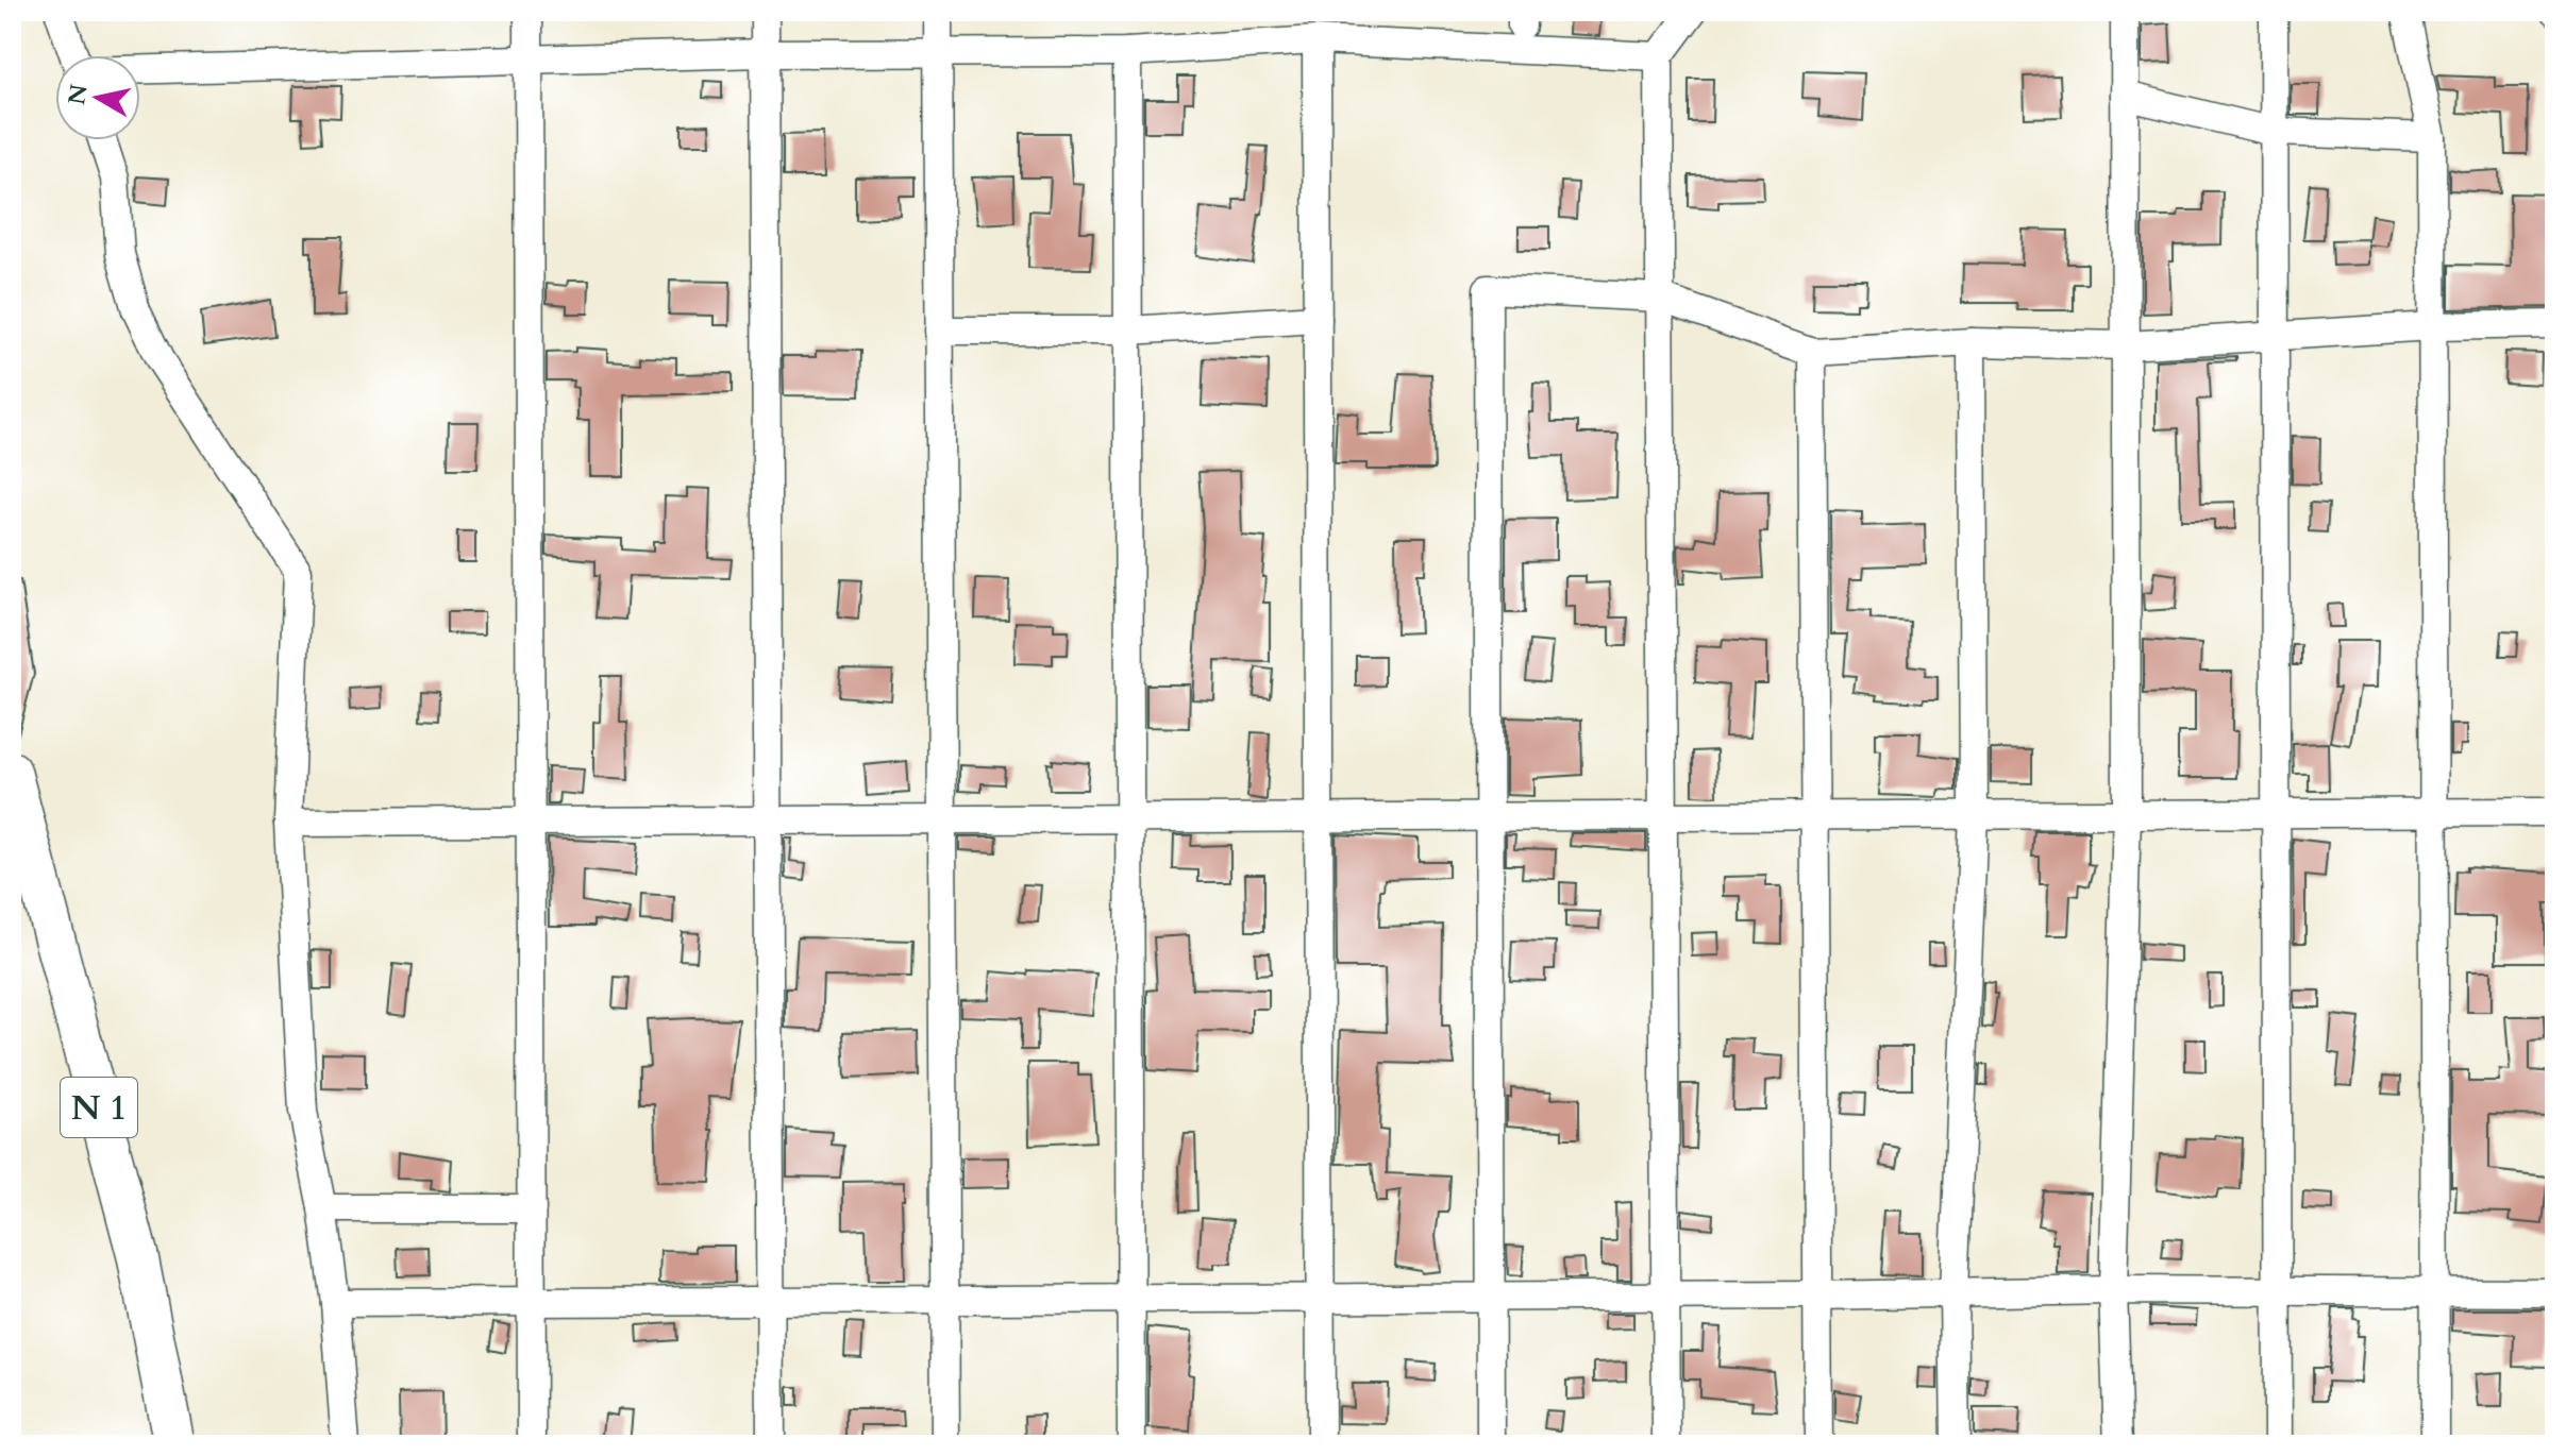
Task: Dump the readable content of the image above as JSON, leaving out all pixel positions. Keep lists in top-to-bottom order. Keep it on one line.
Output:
{"streets":{"highway":["N 1"]},"north":"left"}
